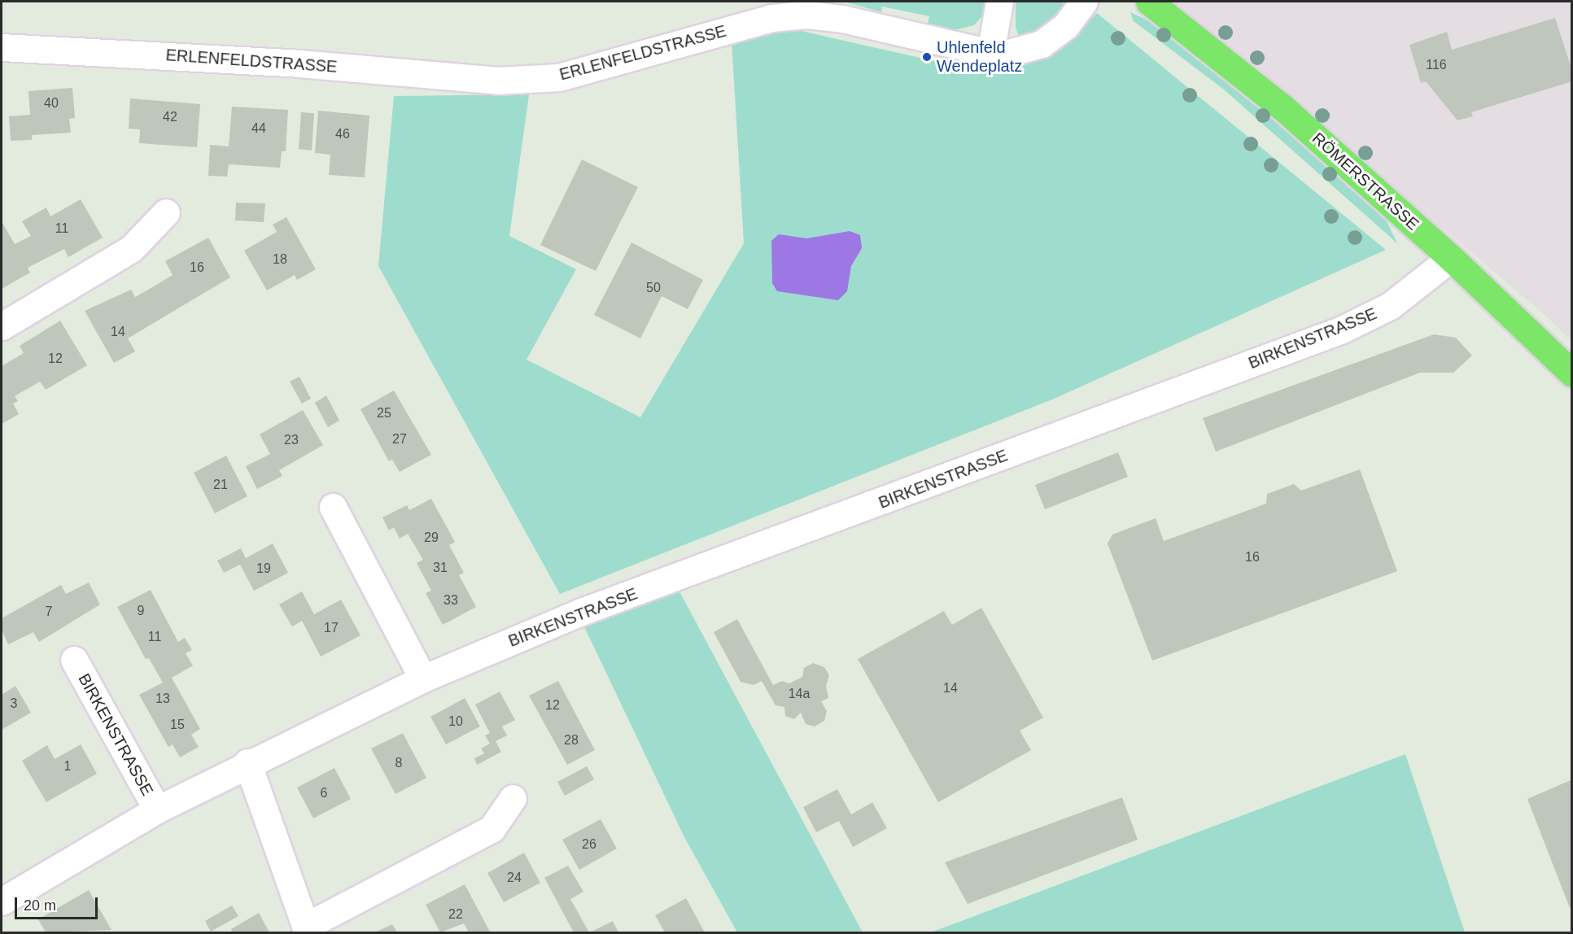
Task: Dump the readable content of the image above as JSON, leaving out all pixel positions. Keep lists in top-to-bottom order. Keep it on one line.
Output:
{"streets":{"main road":["RÖMERSTRASSE"],"street":["ERLENFELDSTRASSE","BIRKENSTRASSE"]},"crossings":[["RÖMERSTRASSE","BIRKENSTRASSE"]],"places":["Uhlenfeld Wendeplatz"],"house_numbers":["116","40","42","44","46","11","18","16","50","14","12","25","27","23","21","29","16","31","19","33","9","7","17","11","14","14a","13","3","12","10","15","28","8","1","6","26","24","22"],"scale_bar":"20 m"}
